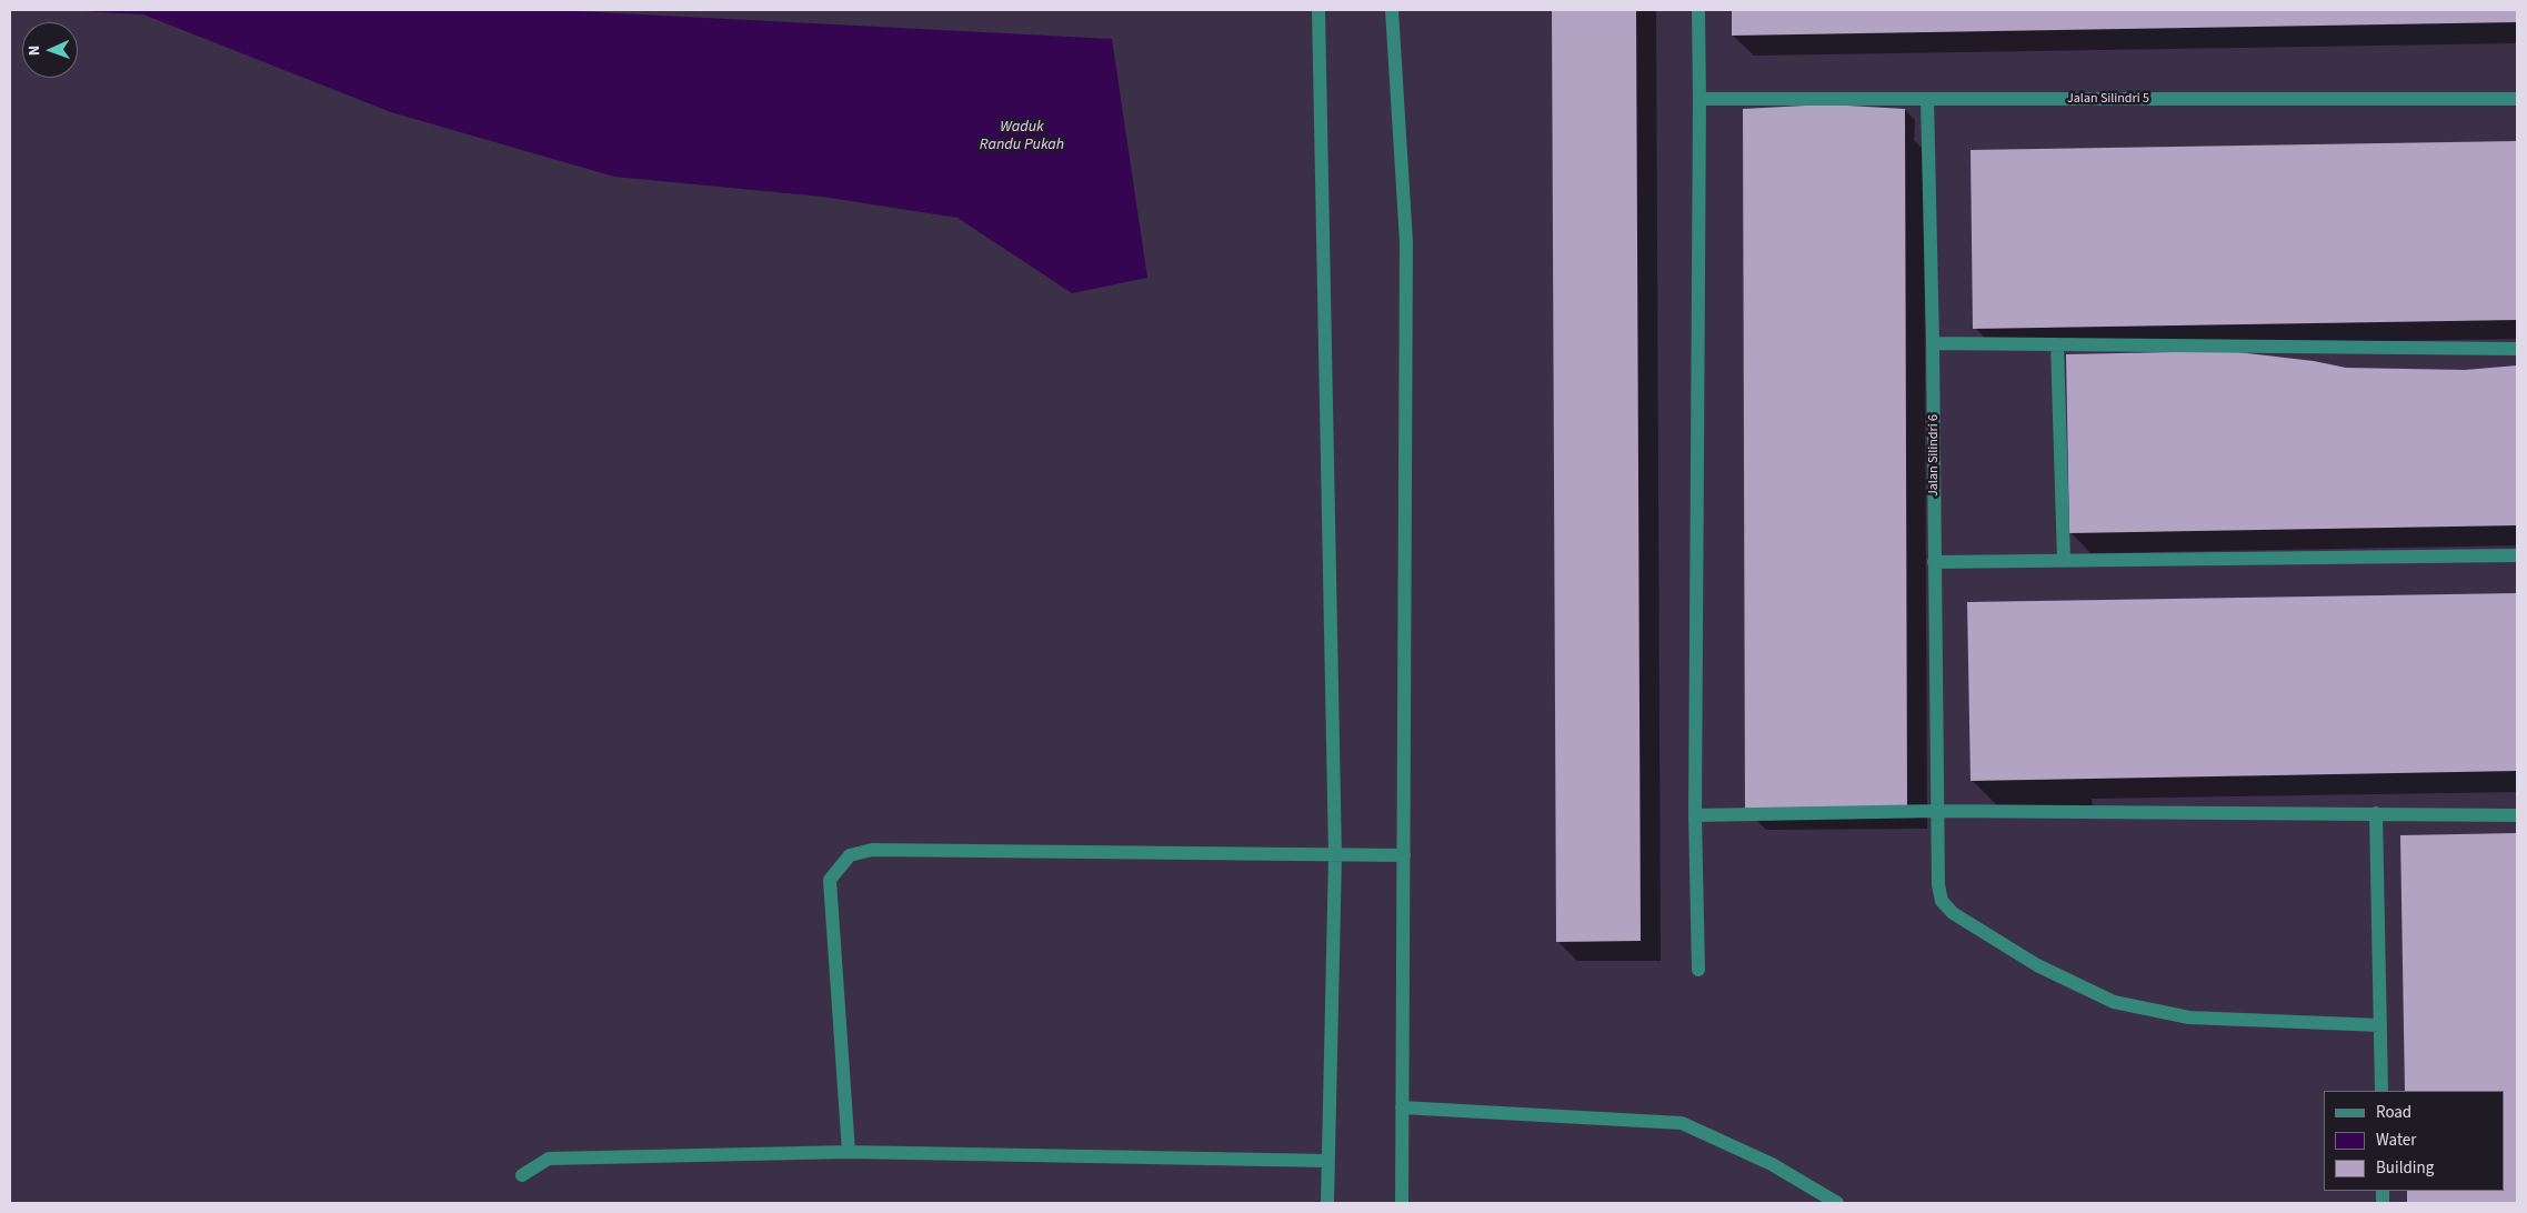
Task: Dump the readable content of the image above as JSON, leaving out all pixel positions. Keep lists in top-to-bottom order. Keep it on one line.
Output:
{"streets":{"street":["Jalan Silindri 5","Jalan Silindri 6"]},"crossings":[["Jalan Silindri 5","Jalan Silindri 6"]],"water":["Waduk Randu Pukah"],"legend":["Road","Water","Building"],"north":"left"}
